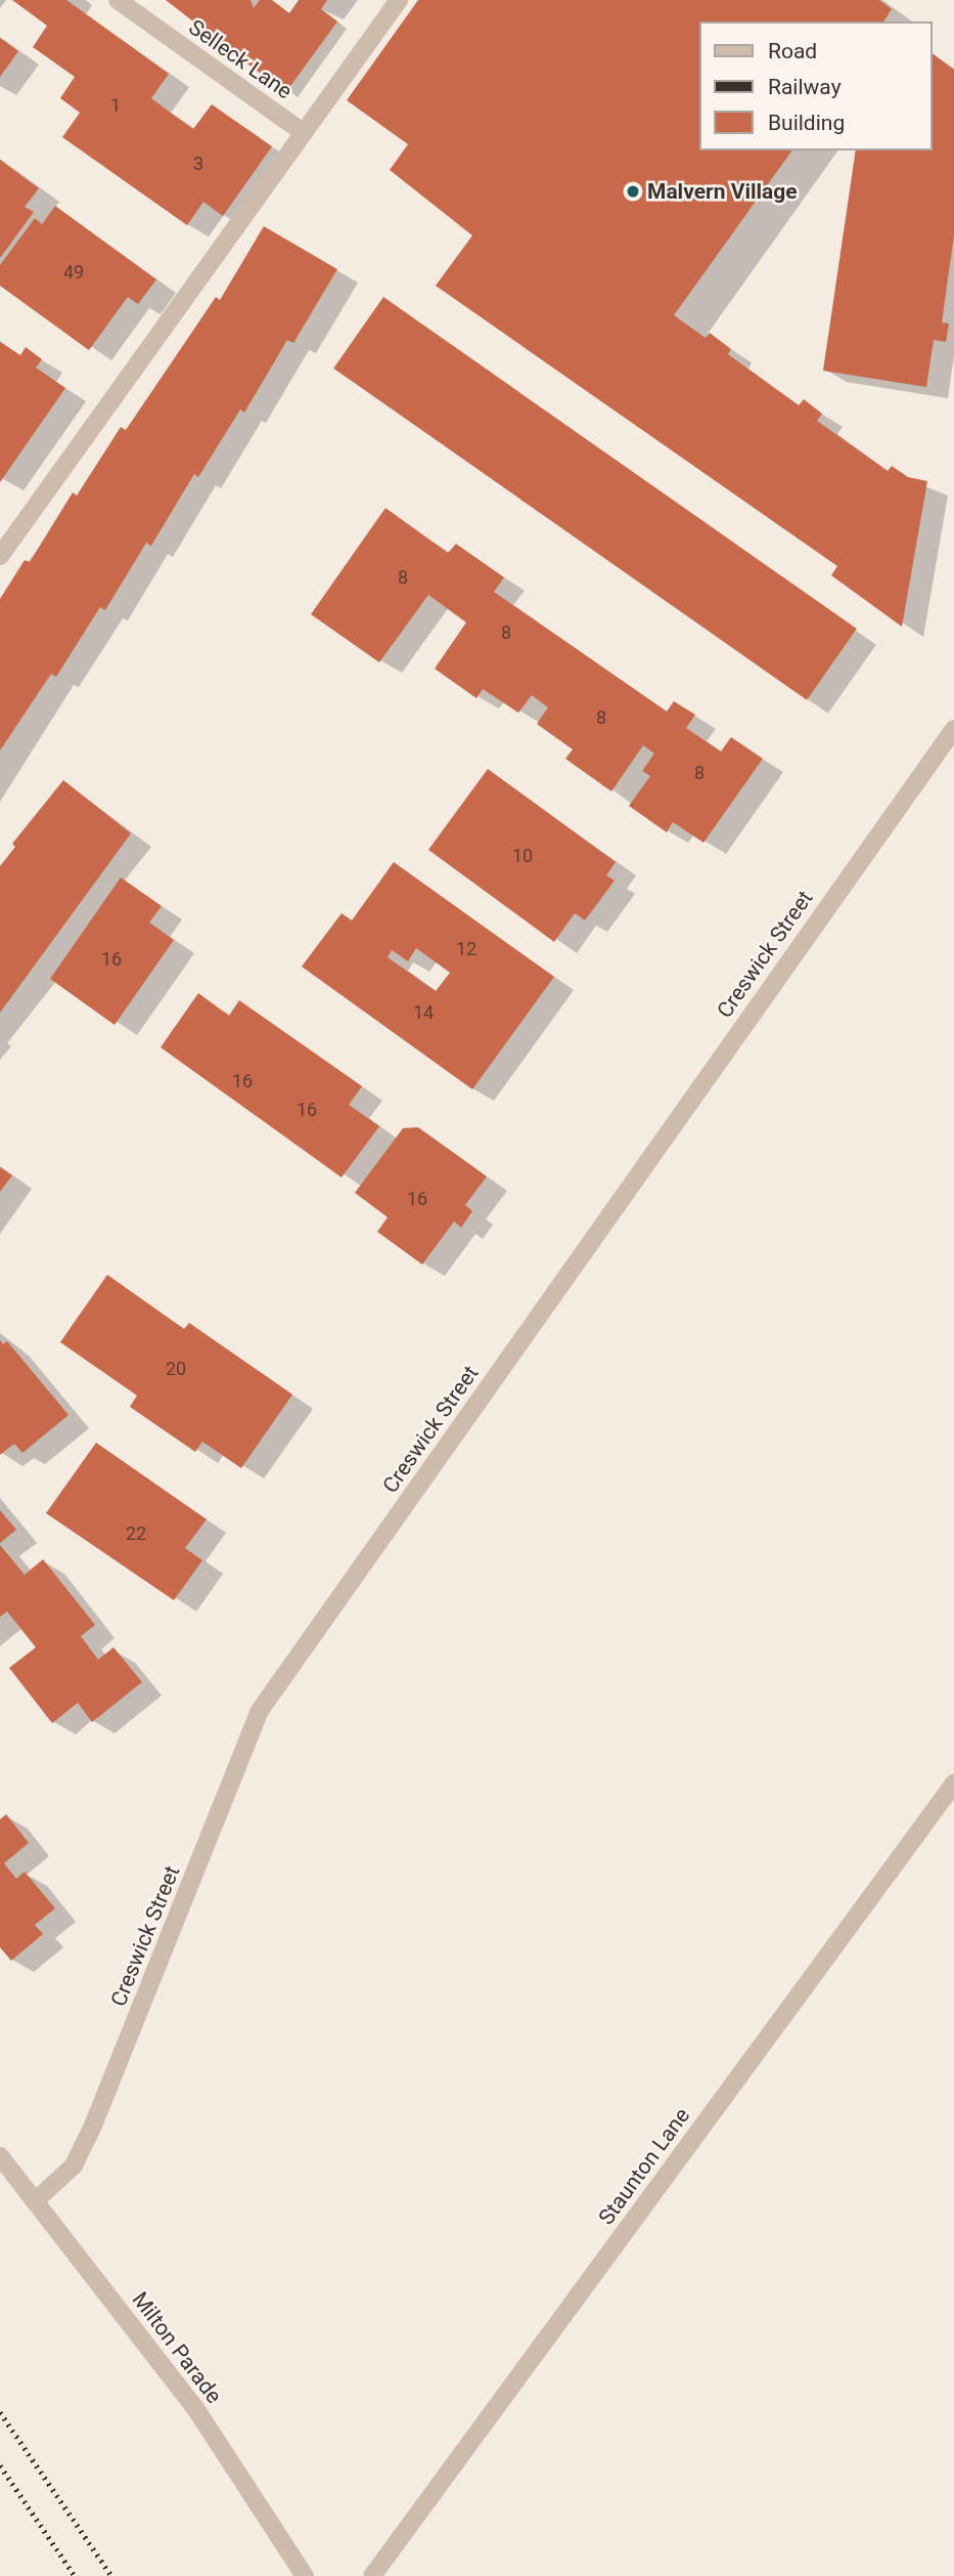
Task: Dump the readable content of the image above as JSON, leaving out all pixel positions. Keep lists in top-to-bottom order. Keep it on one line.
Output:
{"streets":{"street":["Selleck Lane","Creswick Street","Staunton Lane","Milton Parade"]},"crossings":[["Creswick Street","Milton Parade"]],"places":["Malvern Village"],"house_numbers":["1","3","49","8","8","8","8","10","12","16","14","16","16","16","20","22"],"legend":["Road","Railway","Building"]}
